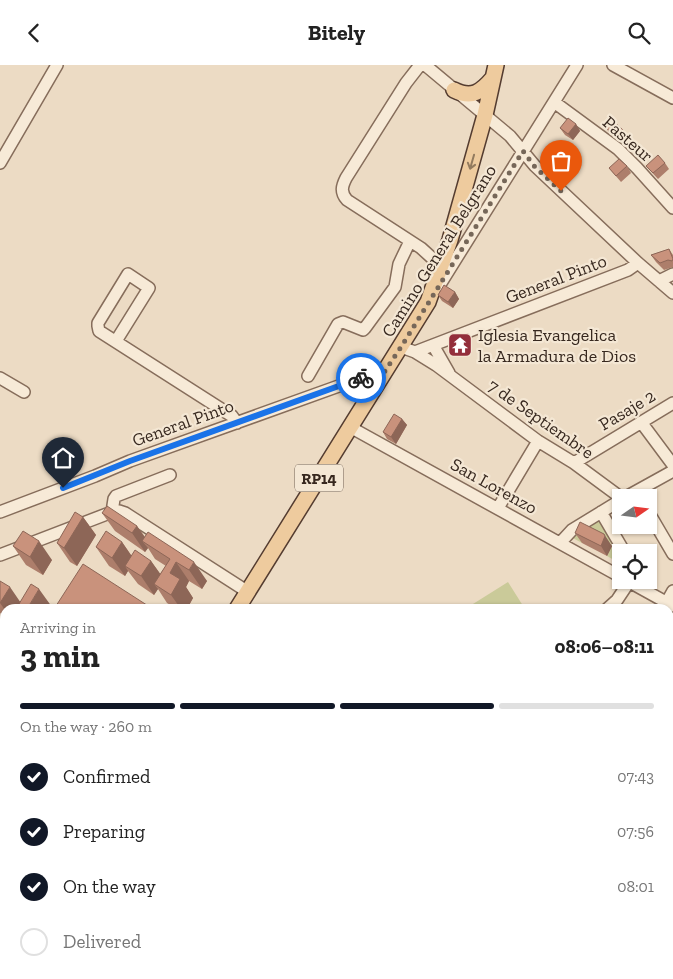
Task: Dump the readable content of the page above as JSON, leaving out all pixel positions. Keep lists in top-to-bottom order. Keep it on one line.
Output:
{"streets":{"main road":["Camino General Belgrano","RP14"],"street":["Pasteur","General Pinto","Pasaje 2","7 de Septiembre","San Lorenzo"]},"crossings":[["Pasteur","Camino General Belgrano"],["Camino General Belgrano","General Pinto"],["Camino General Belgrano","7 de Septiembre"],["Camino General Belgrano","RP14"],["Camino General Belgrano","San Lorenzo"],["General Pinto","7 de Septiembre"],["Pasaje 2","7 de Septiembre"]],"places":{"temple":["Iglesia Evangelica la Armadura de Dios"]},"north":"right","page":{"header":"Bitely","heading":["3 min","Arriving in","08:06–08:11"],"bar":"On the way · 260 m","list":[["Confirmed","07:43"],["Preparing","07:56"],["On the way","08:01"],"Delivered"]}}
